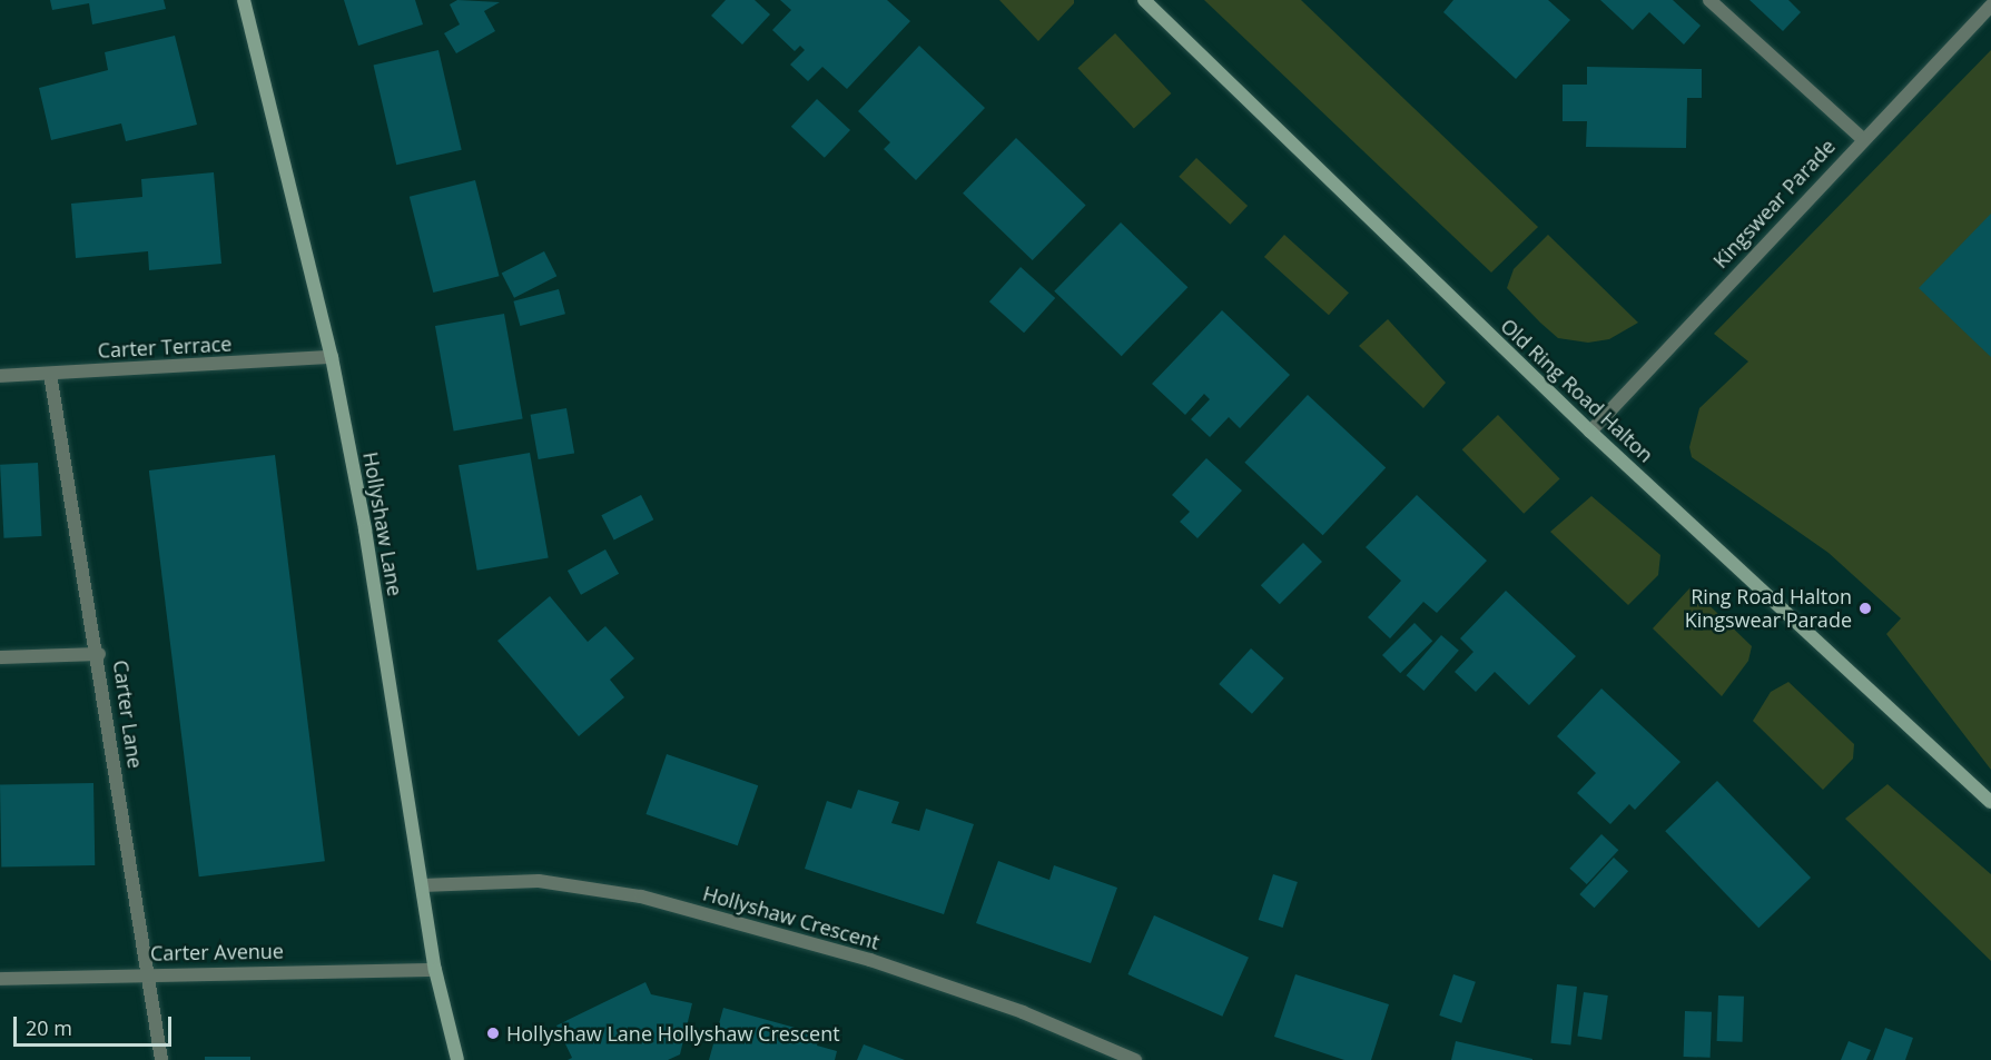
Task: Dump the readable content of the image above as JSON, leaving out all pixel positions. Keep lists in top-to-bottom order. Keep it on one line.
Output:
{"streets":{"main road":["Old Ring Road Halton","Hollyshaw Lane"],"street":["Kingswear Parade","Carter Terrace","Carter Lane","Hollyshaw Crescent","Carter Avenue"]},"crossings":[["Kingswear Parade","Old Ring Road Halton"],["Carter Terrace","Hollyshaw Lane"],["Carter Terrace","Carter Lane"],["Hollyshaw Lane","Hollyshaw Crescent"],["Hollyshaw Lane","Carter Avenue"],["Carter Lane","Carter Avenue"]],"places":["Ring Road Halton Kingswear Parade","Hollyshaw Lane Hollyshaw Crescent"],"scale_bar":"20 m"}
